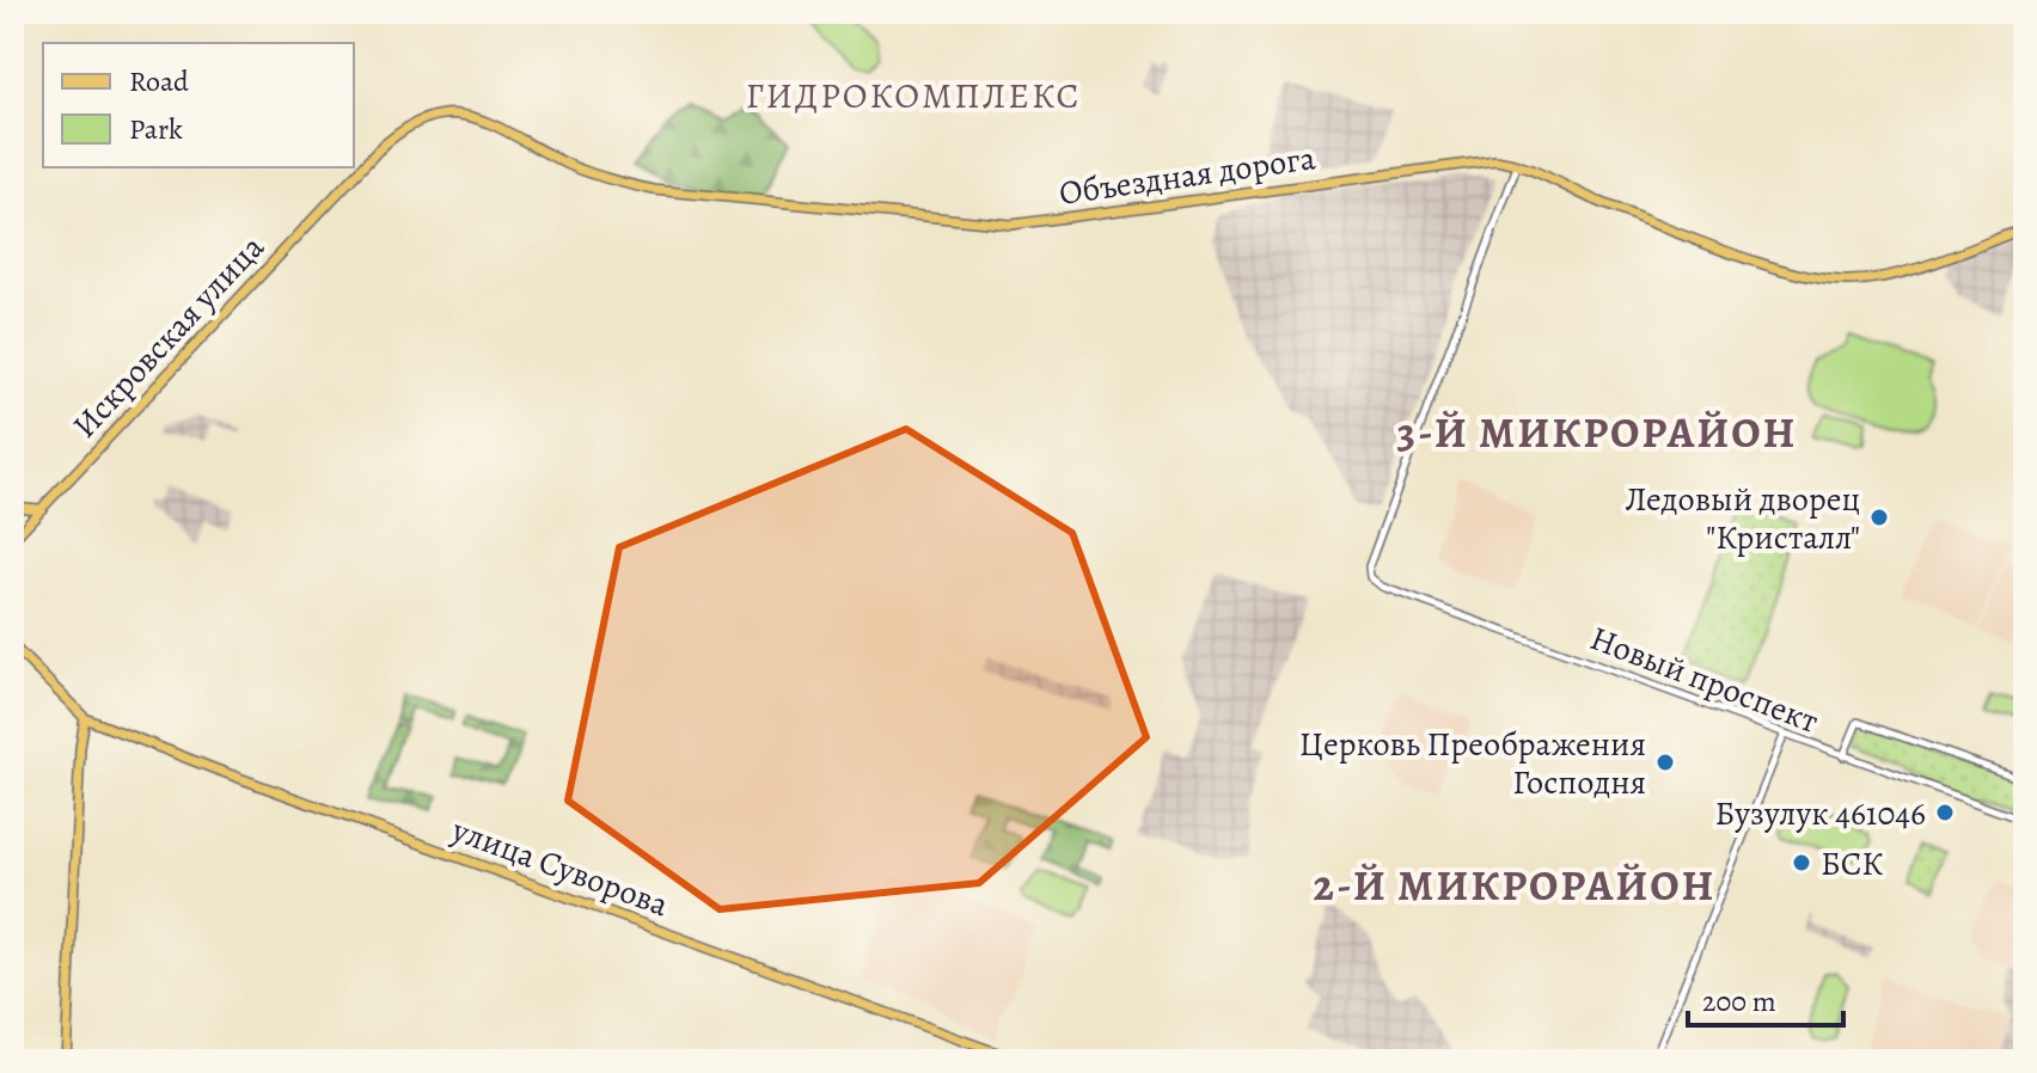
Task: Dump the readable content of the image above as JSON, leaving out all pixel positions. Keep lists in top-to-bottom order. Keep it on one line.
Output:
{"streets":{"main road":["Объездная дорога","Искровская улица","улица Суворова"],"street":["Новый проспект"]},"crossings":[["Объездная дорога","Искровская улица"],["Объездная дорога","Новый проспект"]],"districts":["ГИДРОКОМПЛЕКС","3-Й МИКРОРАЙОН","2-Й МИКРОРАЙОН"],"places":["Ледовый дворец \"Кристалл\"","Церковь Преображения Господня","Бузулук 461046","БСК"],"legend":["Road","Park"],"scale_bar":"200 m"}
